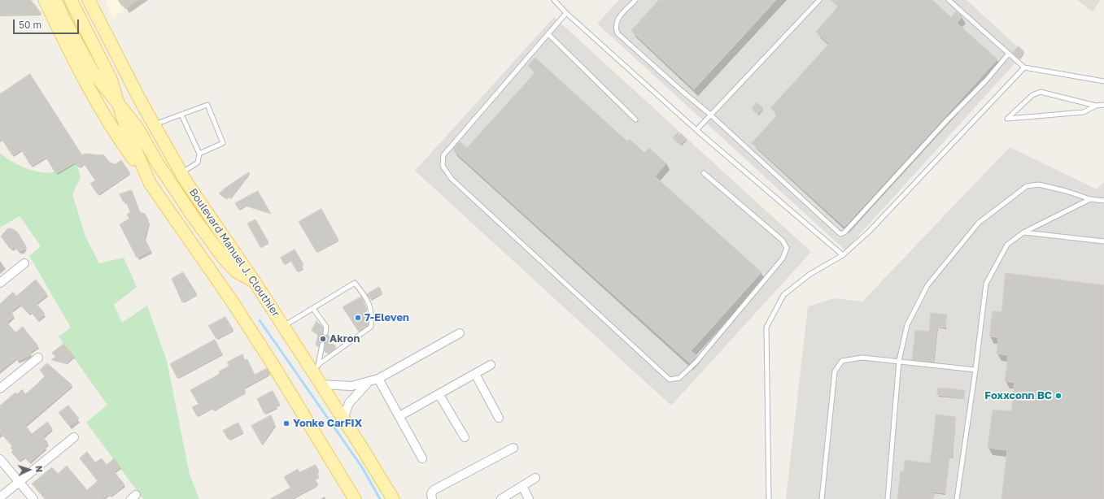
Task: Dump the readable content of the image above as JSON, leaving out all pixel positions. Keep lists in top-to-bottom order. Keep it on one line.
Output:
{"streets":{"main road":["Boulevard Manuel J. Clouthier"]},"places":["7-Eleven","Akron","Foxxconn BC","Yonke CarFIX"],"scale_bar":"50 m","north":"right"}
